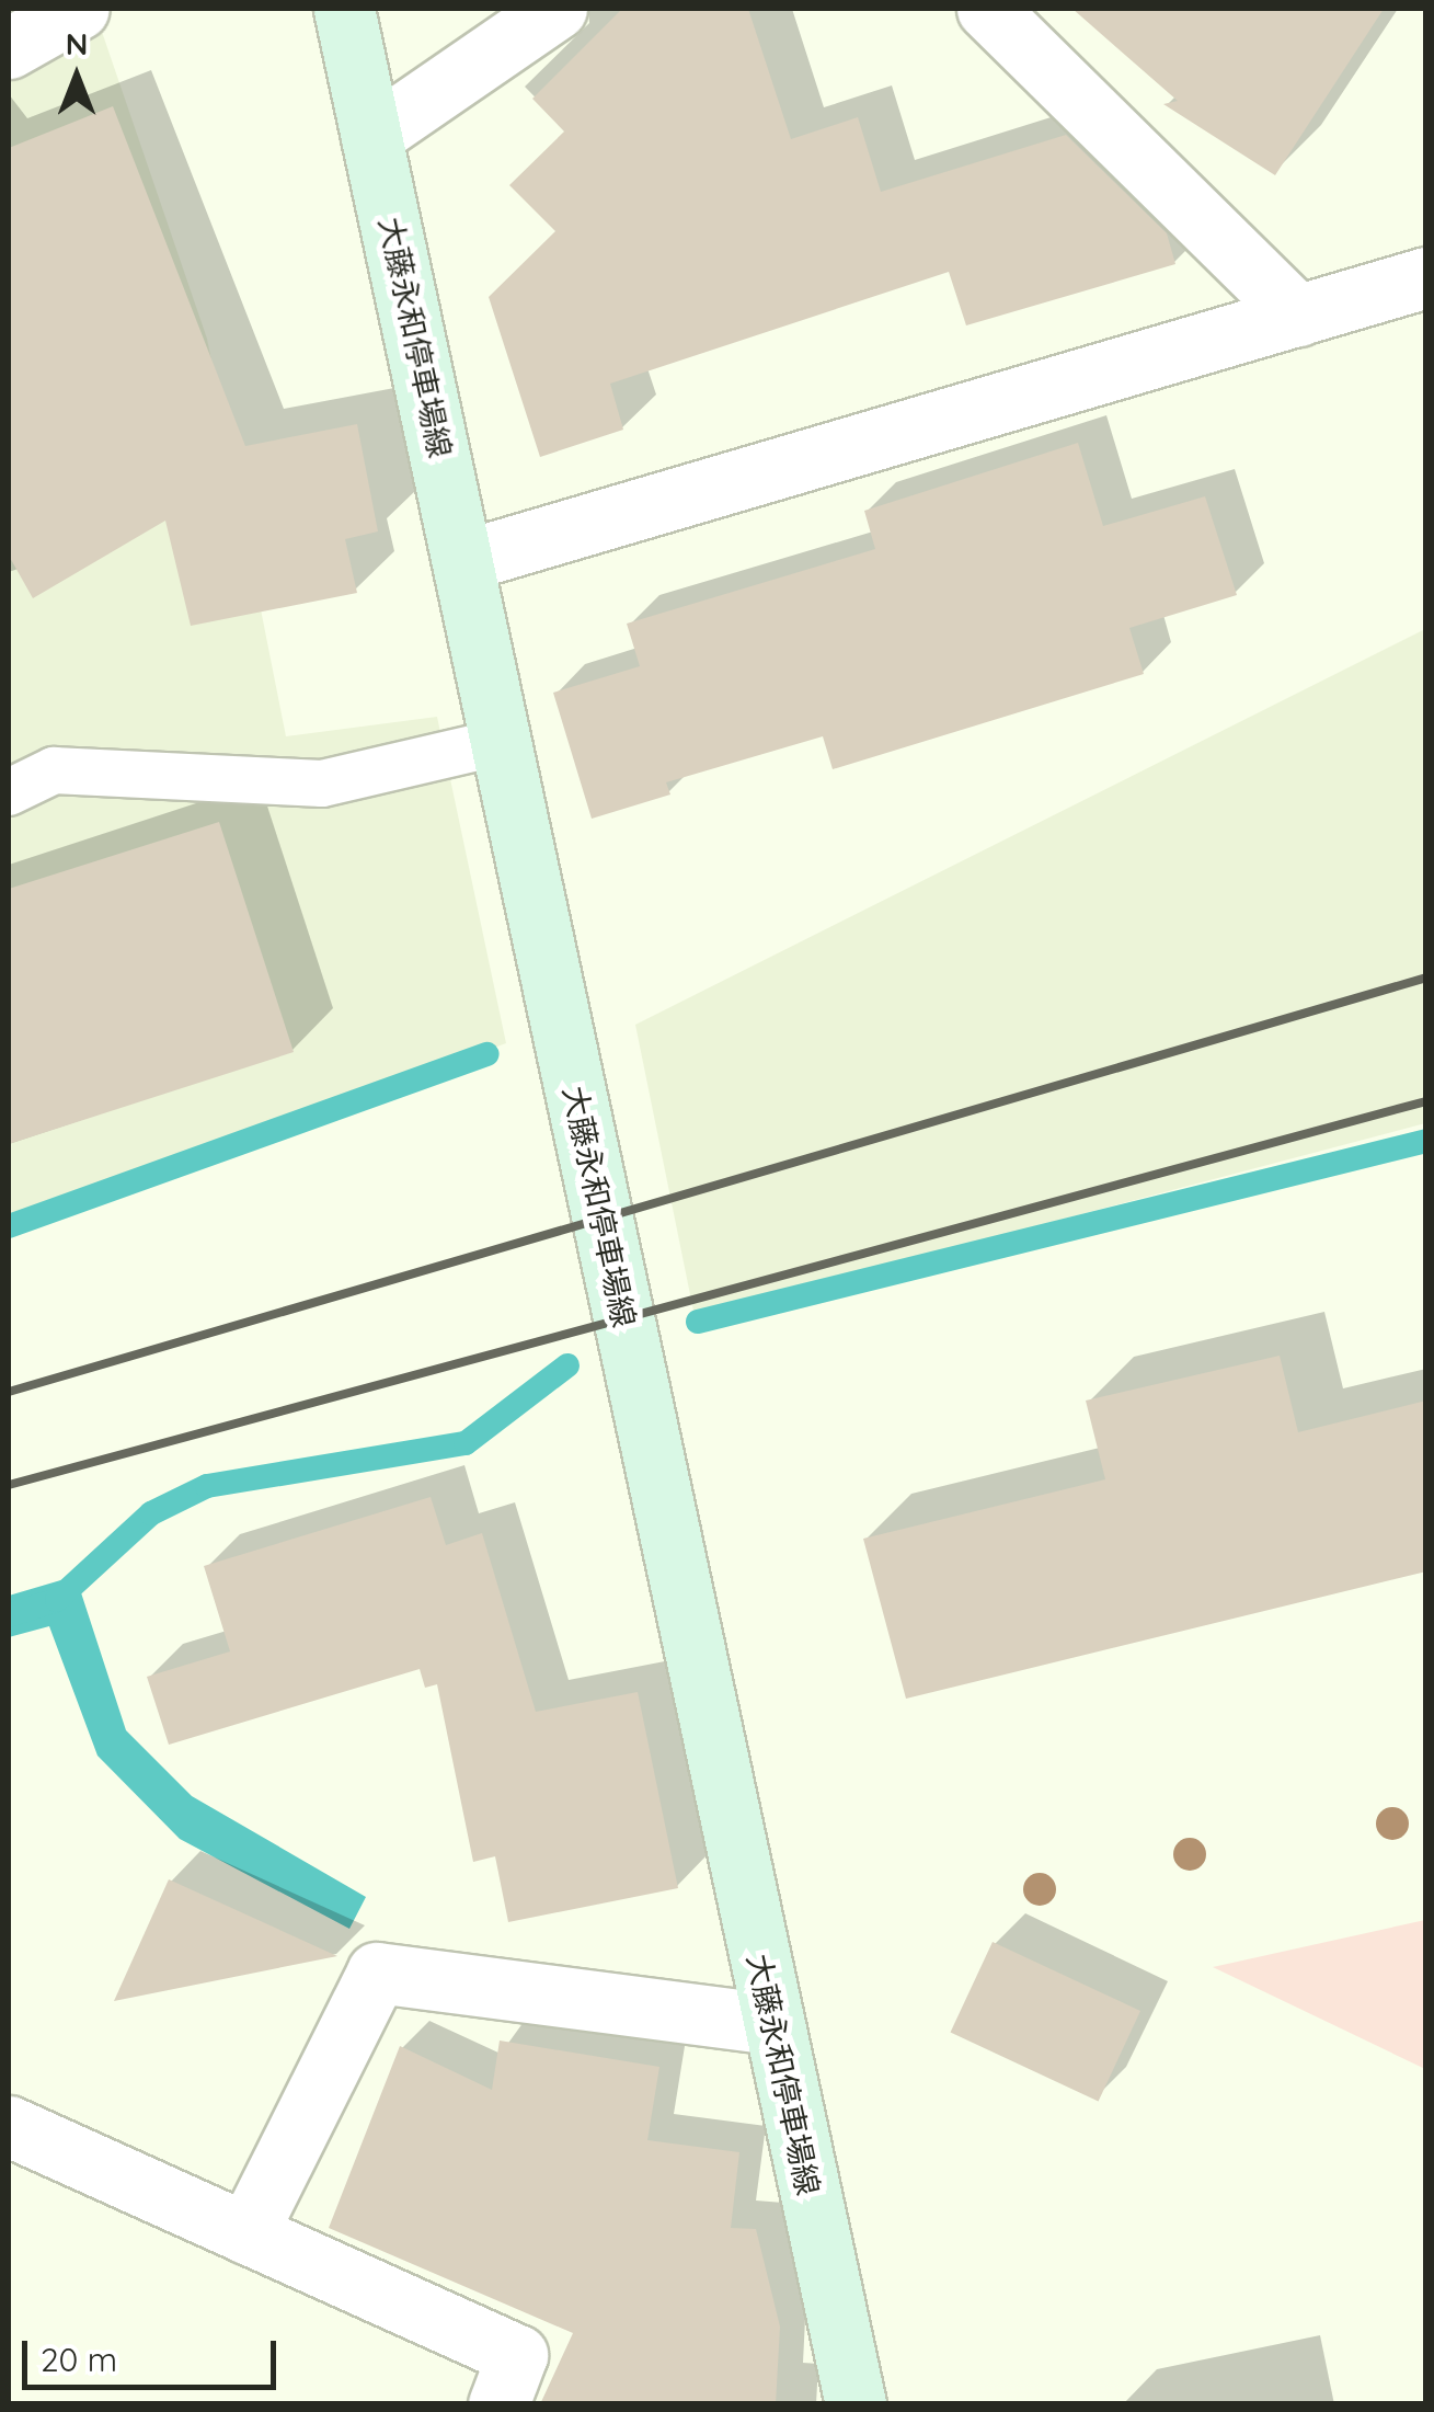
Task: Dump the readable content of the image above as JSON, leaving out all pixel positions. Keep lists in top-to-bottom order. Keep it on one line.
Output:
{"streets":{"main road":["大藤永和停車場線"]},"scale_bar":"20 m","north":"top"}
